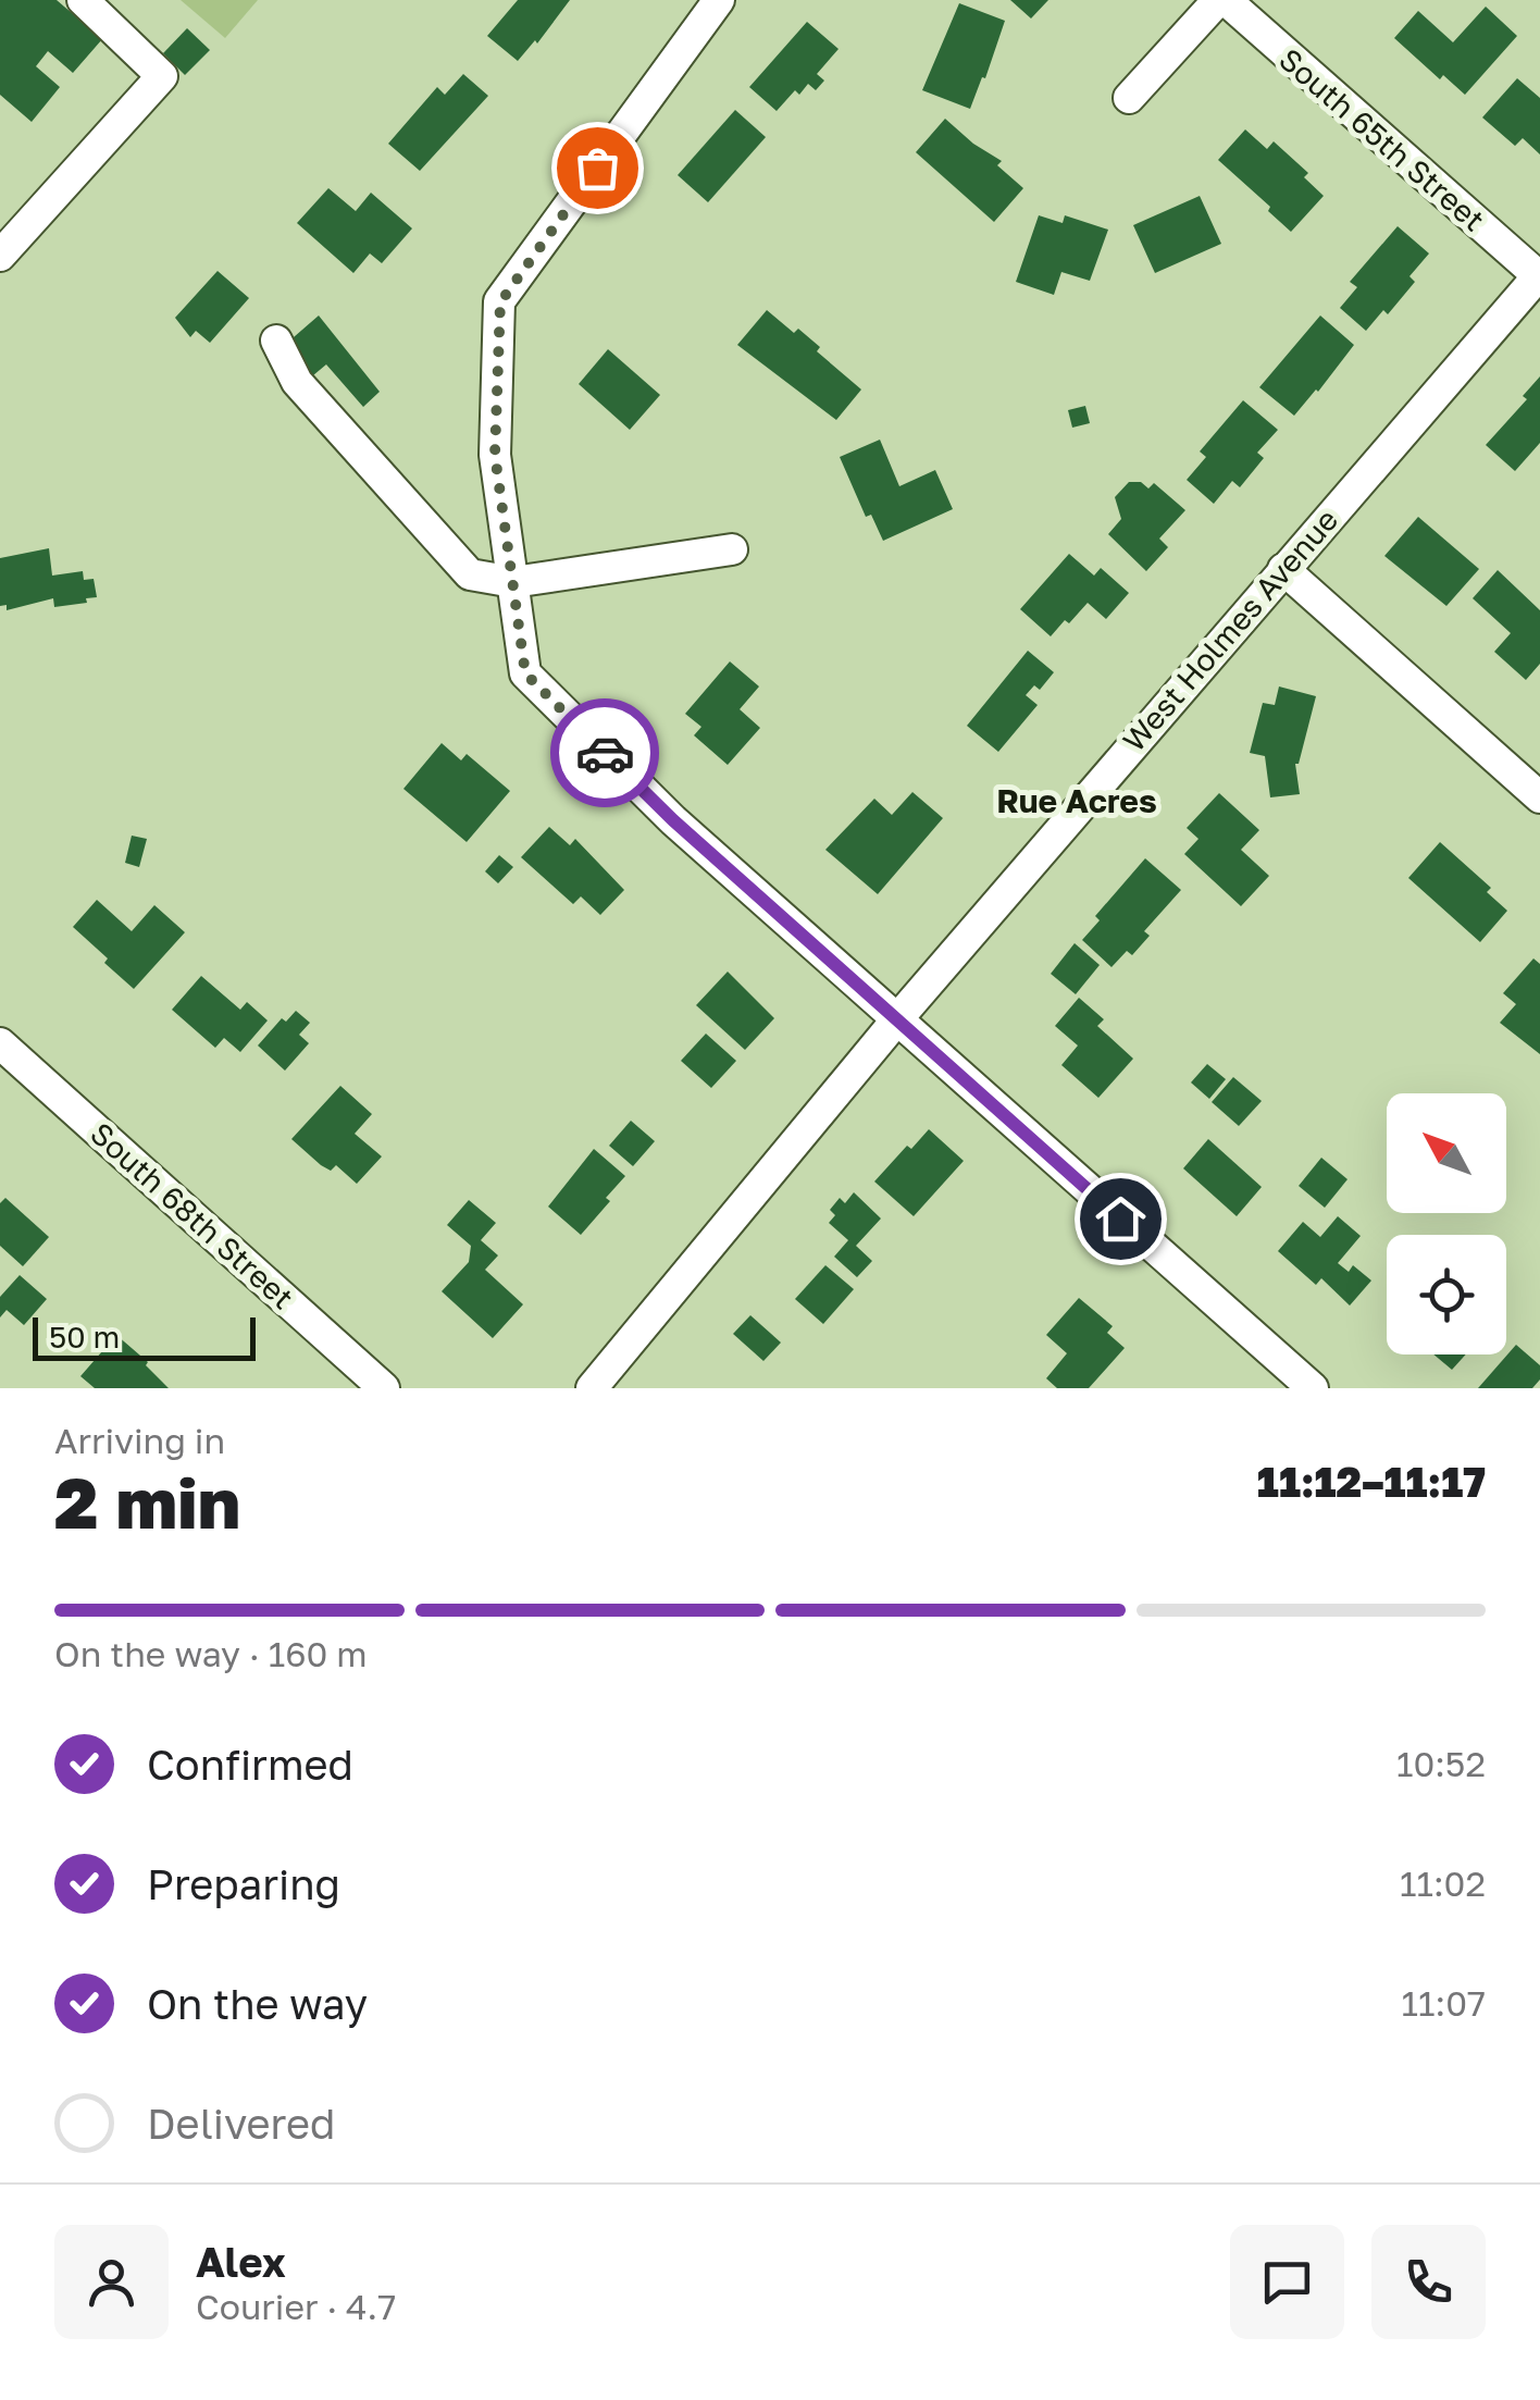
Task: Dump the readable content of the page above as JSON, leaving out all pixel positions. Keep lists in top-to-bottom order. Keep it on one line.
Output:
{"streets":{"street":["South 65th Street","West Holmes Avenue","South 68th Street"]},"crossings":[["South 65th Street","West Holmes Avenue"]],"districts":["Rue Acres"],"scale_bar":"50 m","north":"top left","page":{"scale":"50 m","heading":["2 min","Arriving in","11:12–11:17"],"panel":["Alex","Courier · 4.7"],"bar":"On the way · 160 m","list":[["Confirmed","10:52"],["Preparing","11:02"],["On the way","11:07"],"Delivered"]}}
